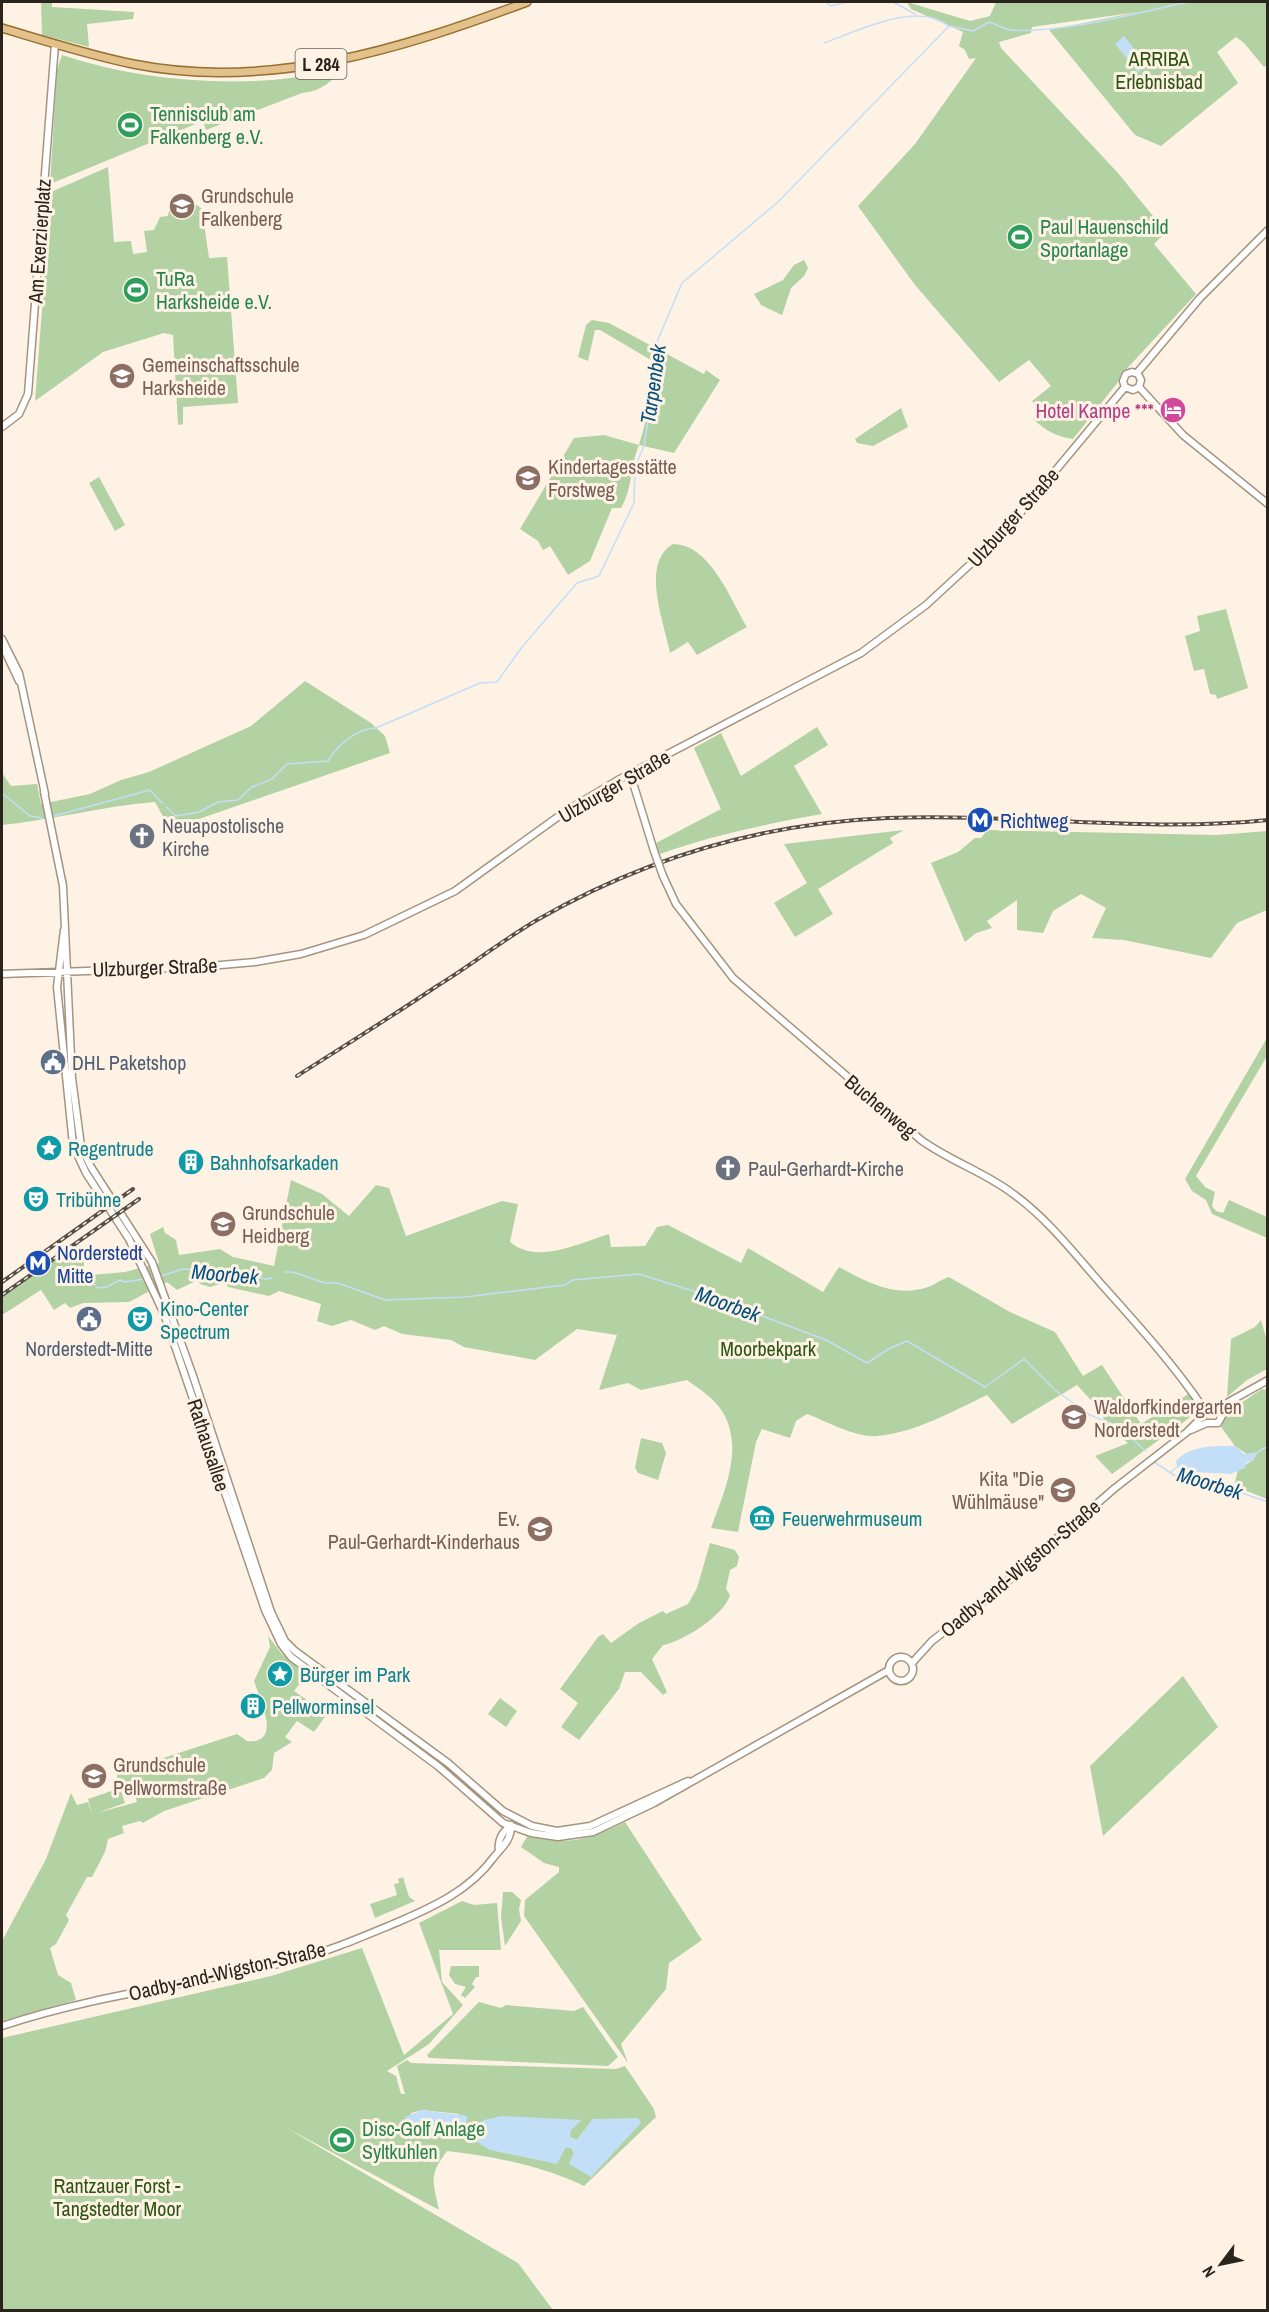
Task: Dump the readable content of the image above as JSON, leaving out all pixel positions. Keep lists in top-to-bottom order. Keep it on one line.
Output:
{"streets":{"main road":["L 284","Am Exerzierplatz","Ulzburger Straße","Buchenweg","Rathausallee","Oadby-and-Wigston-Straße"]},"crossings":[["L 284","Am Exerzierplatz"],["Ulzburger Straße","Buchenweg"],["Ulzburger Straße","Rathausallee"],["Rathausallee","Oadby-and-Wigston-Straße"]],"water":["Tarpenbek","Moorbek"],"parks":["ARRIBA Erlebnisbad","Moorbekpark","Rantzauer Forst - Tangstedter Moor"],"places":{"sports":["Tennisclub am Falkenberg e.V.","Paul Hauenschild Sportanlage","TuRa Harksheide e.V.","Disc-Golf Anlage Syltkuhlen"],"school or university":["Grundschule Falkenberg","Gemeinschaftsschule Harksheide","Kindertagesstätte Forstweg","Grundschule Heidberg","Waldorfkindergarten Norderstedt","Kita \"Die Wühlmäuse\"","Ev. Paul-Gerhardt-Kinderhaus","Grundschule Pellwormstraße"],"hotel":["Hotel Kampe ***"],"metro station":["Richtweg","Norderstedt Mitte"],"church":["Neuapostolische Kirche","Paul-Gerhardt-Kirche"],"public building":["DHL Paketshop","Norderstedt-Mitte"],"place":["Regentrude","Bürger im Park"],"building":["Bahnhofsarkaden","Pellworminsel"],"theatre":["Tribühne","Kino-Center Spectrum"],"museum":["Feuerwehrmuseum"]},"north":"bottom left"}
